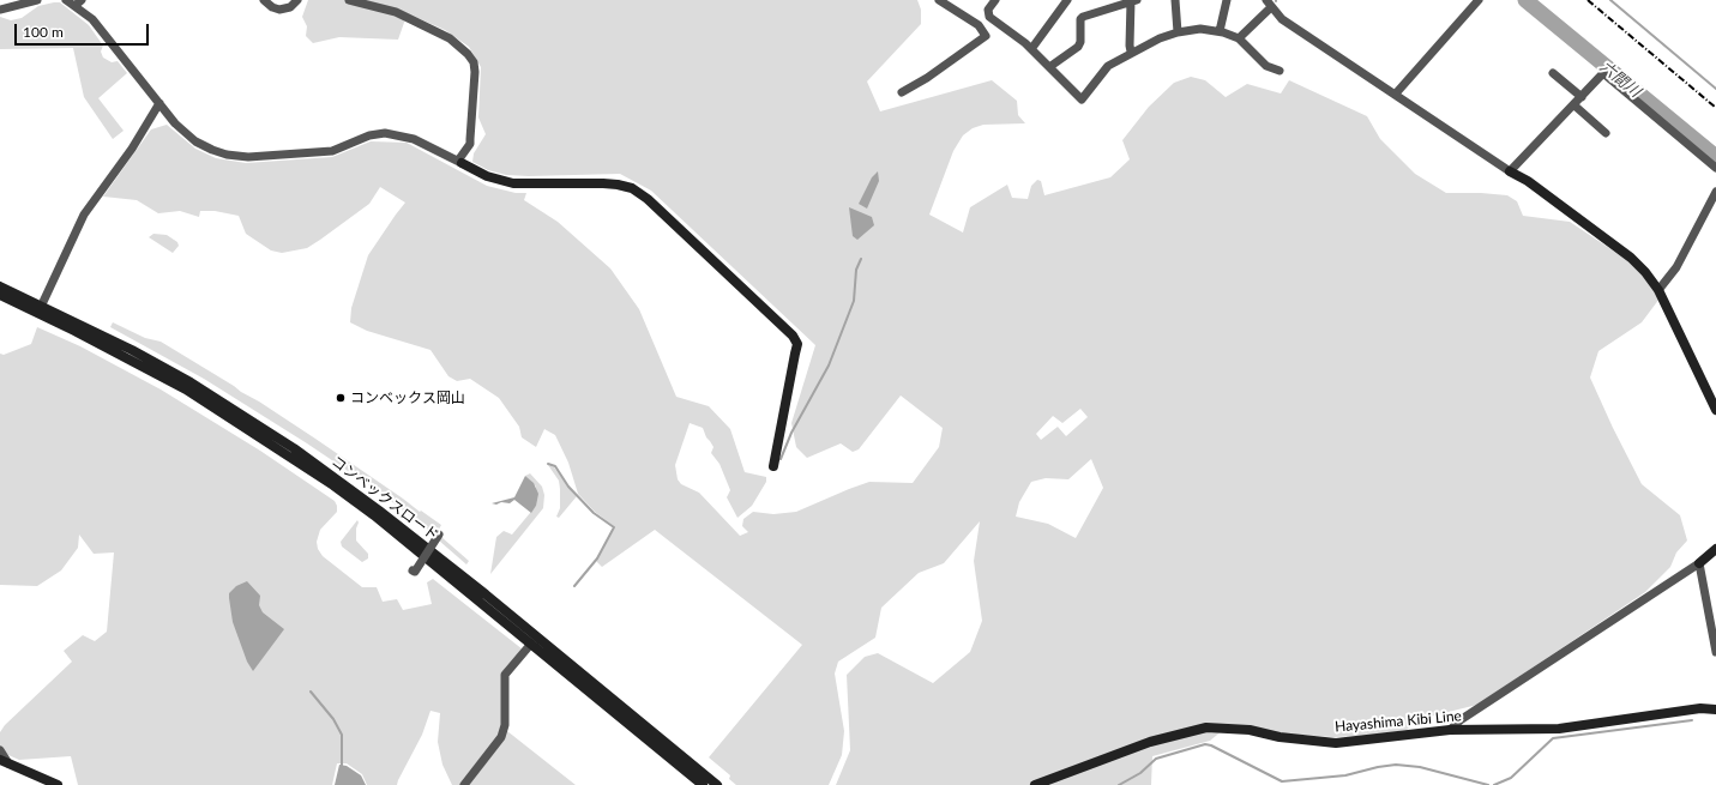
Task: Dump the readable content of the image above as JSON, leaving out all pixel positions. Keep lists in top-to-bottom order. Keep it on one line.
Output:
{"streets":{"street":["コンベックスロード","Hayashima Kibi Line"]},"water":["六間川"],"places":["コンベックス岡山"],"scale_bar":"100 m"}
